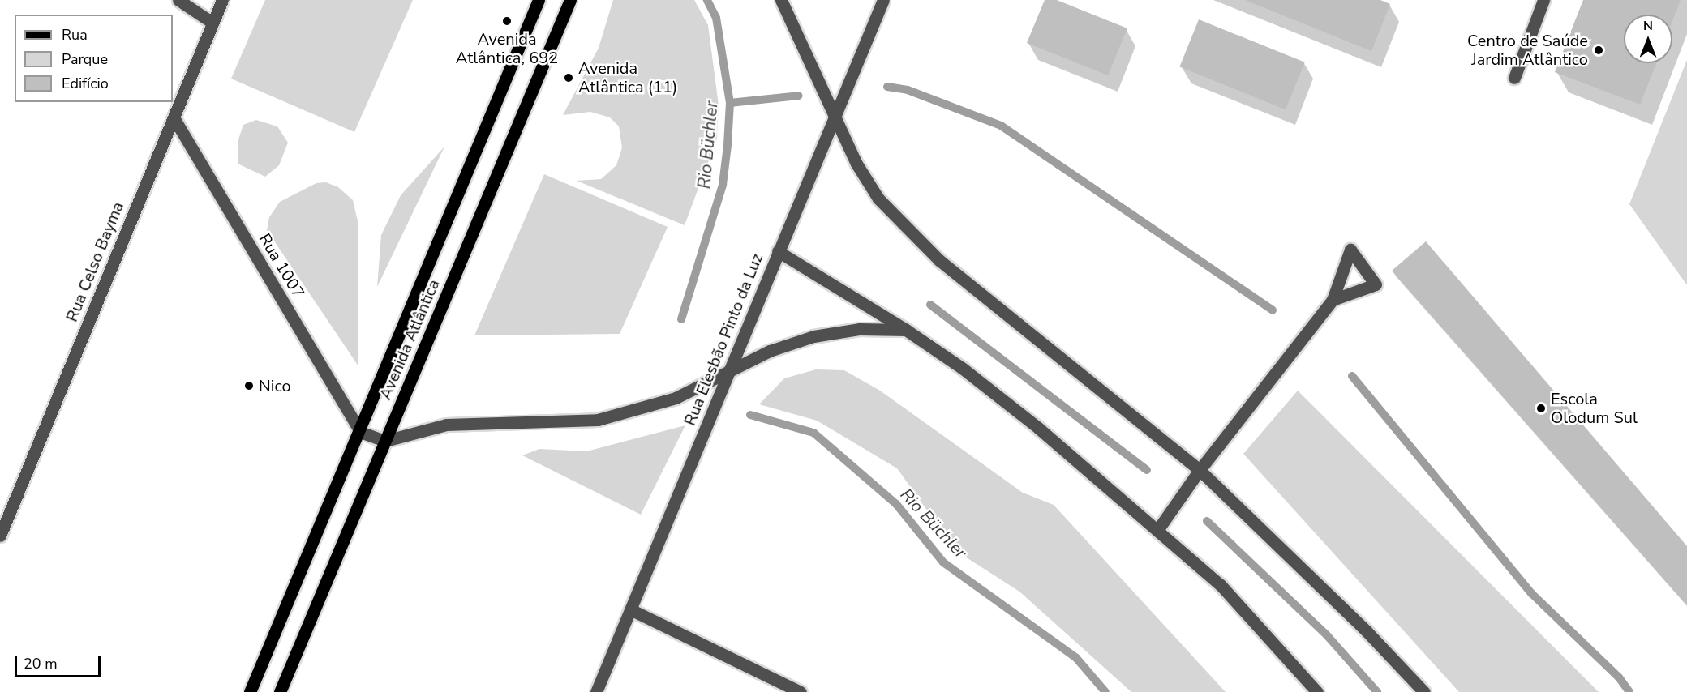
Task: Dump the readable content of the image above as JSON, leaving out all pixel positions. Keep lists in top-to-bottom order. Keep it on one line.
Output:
{"streets":{"main road":["Avenida Atlântica"],"street":["Rua Celso Bayma","Rua 1007","Rua Elesbão Pinto da Luz"]},"crossings":[["Rua Celso Bayma","Rua 1007"],["Rua 1007","Avenida Atlântica"]],"water":["Rio Büchler"],"places":["Avenida Atlântica, 692","Centro de Saúde Jardim Atlântico","Avenida Atlântica (11)","Nico","Escola Olodum Sul"],"legend":["Rua","Parque","Edifício"],"scale_bar":"20 m","north":"top"}
